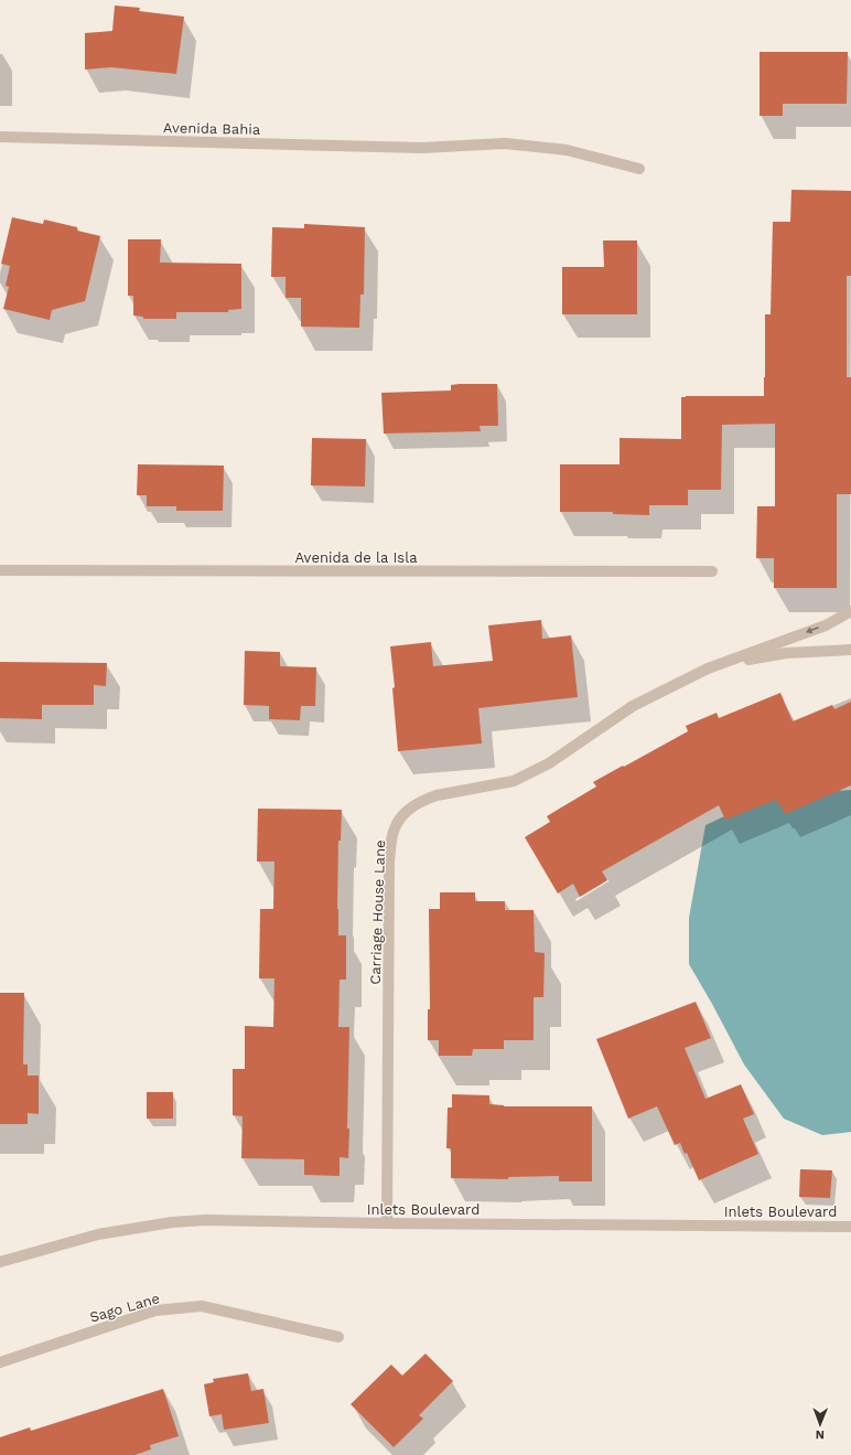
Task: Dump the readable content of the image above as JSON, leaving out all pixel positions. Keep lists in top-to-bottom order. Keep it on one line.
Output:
{"streets":{"street":["Avenida Bahia","Avenida de la Isla","Carriage House Lane","Inlets Boulevard","Sago Lane"]},"crossings":[["Carriage House Lane","Inlets Boulevard"]],"north":"bottom"}
